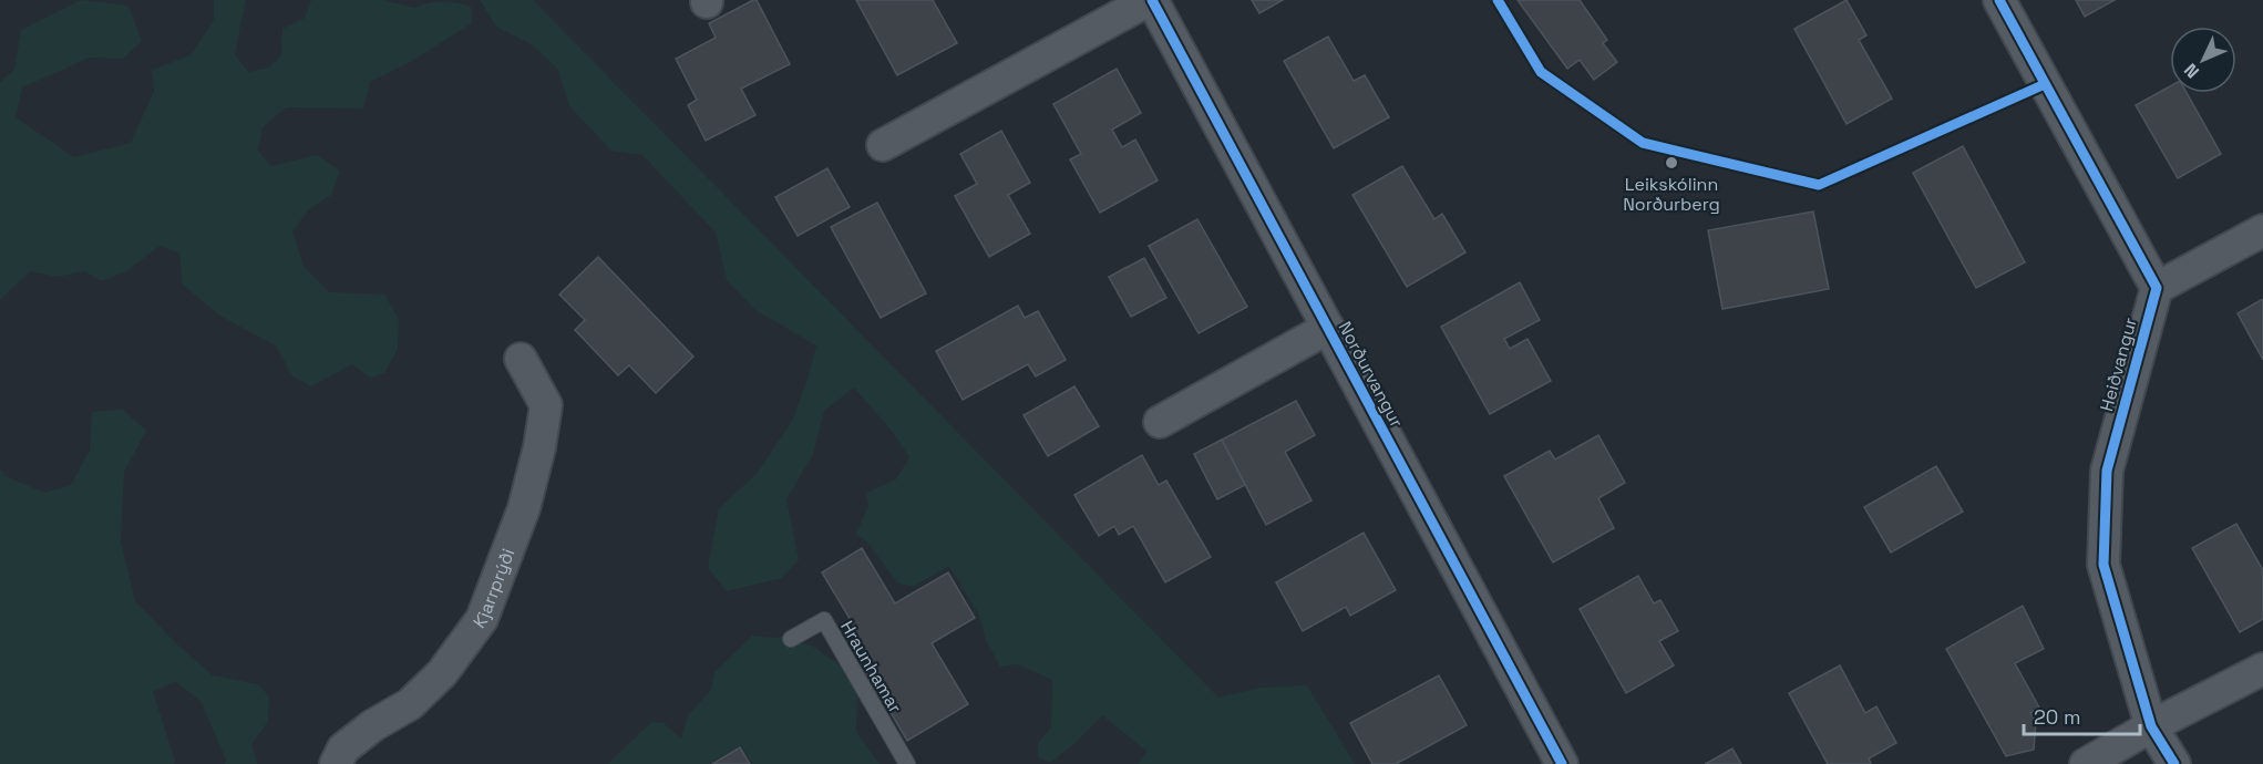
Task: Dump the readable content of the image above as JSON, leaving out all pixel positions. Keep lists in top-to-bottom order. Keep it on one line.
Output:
{"streets":{"street":["Heiðvangur","Norðurvangur","Kjarrprýði"],"lane":["Hraunhamar"]},"places":["Leikskólinn Norðurberg"],"scale_bar":"20 m","north":"bottom left"}
